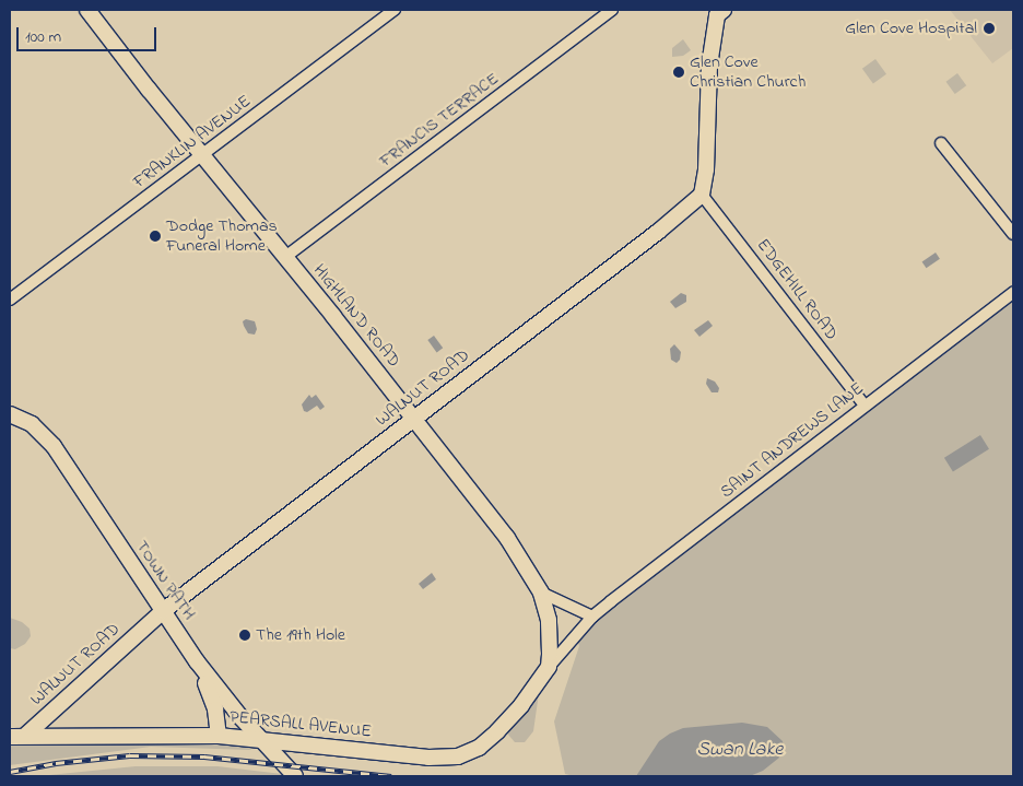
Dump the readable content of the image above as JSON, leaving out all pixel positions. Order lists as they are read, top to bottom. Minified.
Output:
{"streets":{"street":["FRANCIS TERRACE","FRANKLIN AVENUE","EDGEHILL ROAD","HIGHLAND ROAD","WALNUT ROAD","SAINT ANDREWS LANE","TOWN PATH","PEARSALL AVENUE"]},"crossings":[["FRANCIS TERRACE","HIGHLAND ROAD"],["FRANKLIN AVENUE","HIGHLAND ROAD"],["EDGEHILL ROAD","WALNUT ROAD"],["EDGEHILL ROAD","SAINT ANDREWS LANE"],["HIGHLAND ROAD","WALNUT ROAD"],["HIGHLAND ROAD","SAINT ANDREWS LANE"],["HIGHLAND ROAD","PEARSALL AVENUE"],["WALNUT ROAD","TOWN PATH"],["WALNUT ROAD","PEARSALL AVENUE"],["SAINT ANDREWS LANE","PEARSALL AVENUE"],["TOWN PATH","PEARSALL AVENUE"]],"water":["Swan Lake"],"places":["Glen Cove Hospital","Glen Cove Christian Church","Dodge Thomas Funeral Home","The 19th Hole"],"scale_bar":"100 m"}
